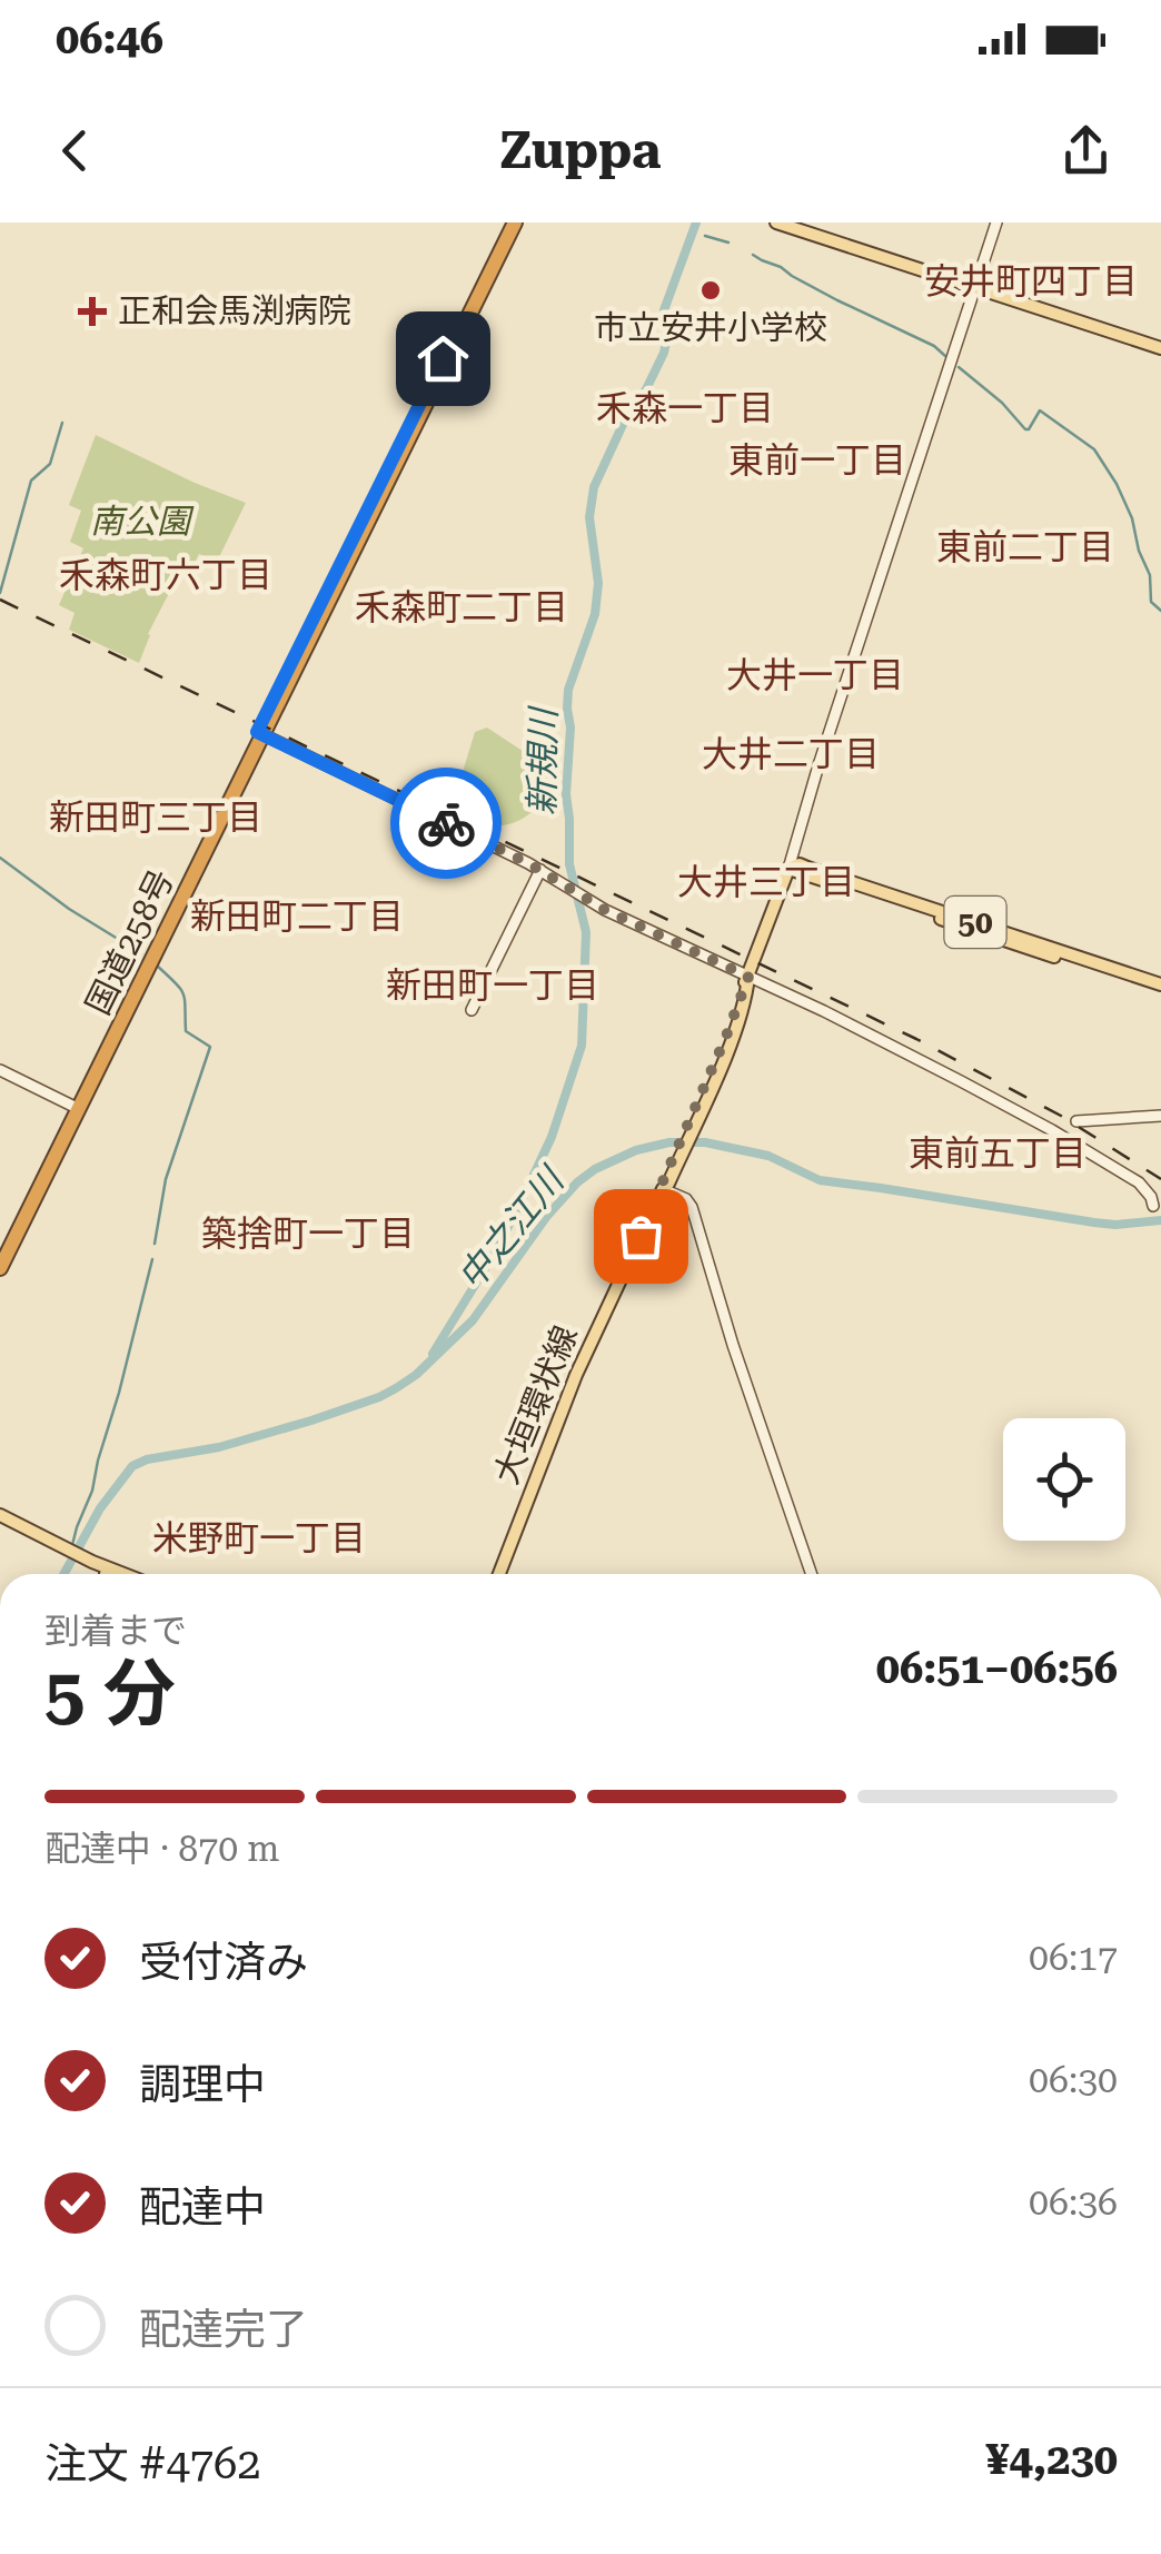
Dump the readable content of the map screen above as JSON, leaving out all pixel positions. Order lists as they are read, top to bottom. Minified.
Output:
{"streets":{"highway":["国道258号"],"main road":["50","大垣環状線"]},"crossings":[["50","大垣環状線"]],"districts":["安井町四丁目","禾森一丁目","東前一丁目","東前二丁目","禾森町六丁目","禾森町二丁目","大井一丁目","大井二丁目","新田町三丁目","大井三丁目","新田町二丁目","新田町一丁目","東前五丁目","築捨町一丁目","米野町一丁目"],"water":["新規川","中之江川"],"parks":["南公園"],"places":{"other":["市立安井小学校"],"health":["正和会馬渕病院"]},"page":{"status":"06:46","header":"Zuppa","heading":["5 分","到着まで","06:51–06:56"],"panel":["注文 #4762","¥4,230"],"bar":"配達中 · 870 m","list":[["受付済み","06:17"],["調理中","06:30"],["配達中","06:36"],"配達完了"]}}
